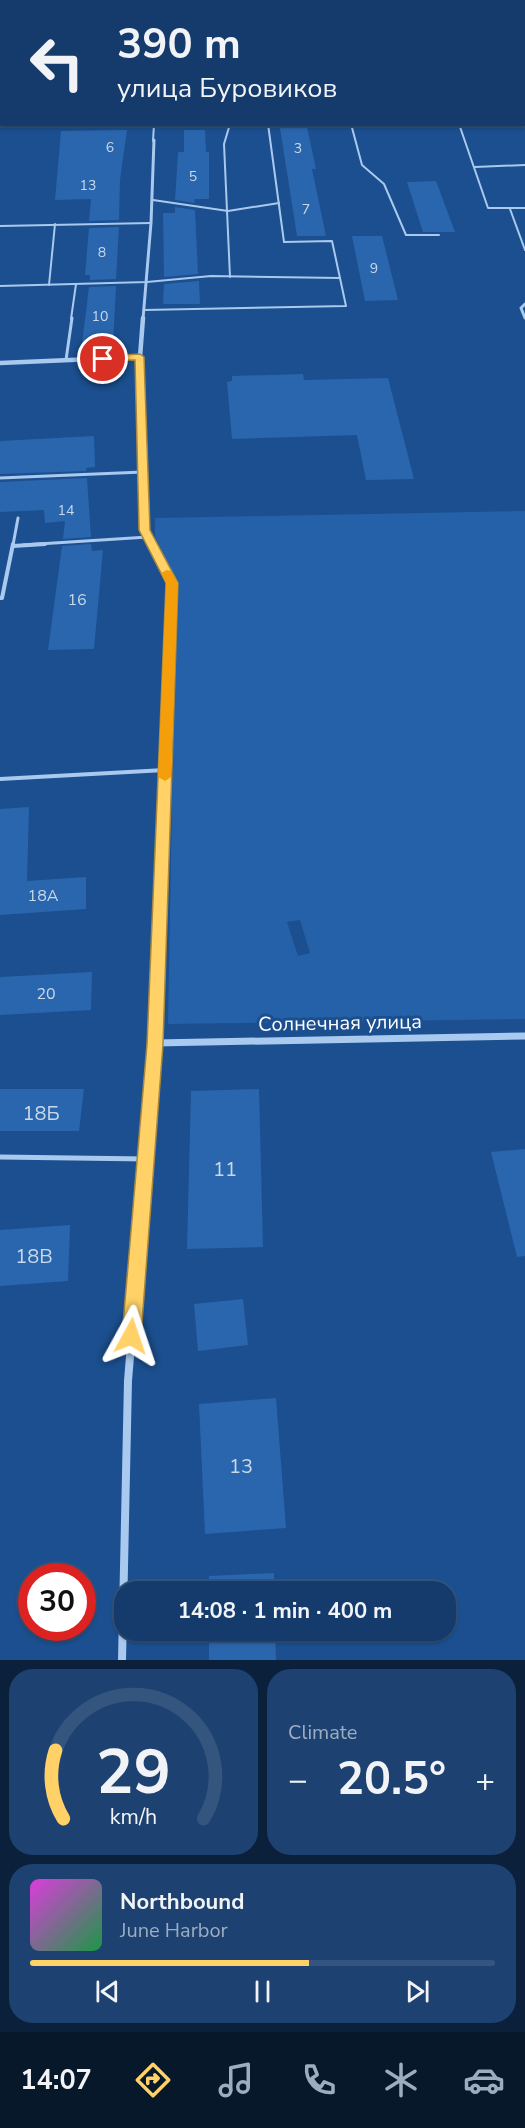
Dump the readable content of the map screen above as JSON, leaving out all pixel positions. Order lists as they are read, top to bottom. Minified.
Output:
{"streets":{"street":["Солнечная улица"]},"house_numbers":["6","3","5","13","7","8","9","10","14","16","18А","20","18Б","11","18В","13"],"page":{"turn":["390 m","улица Буровиков"],"limit":"30","trip":"14:08 · 1 min · 400 m","tile":"Climate","heat":["−","20.5°","+"],"song":["Northbound","June Harbor"],"tabs":"14:07","gauge":["29","km/h"]}}
